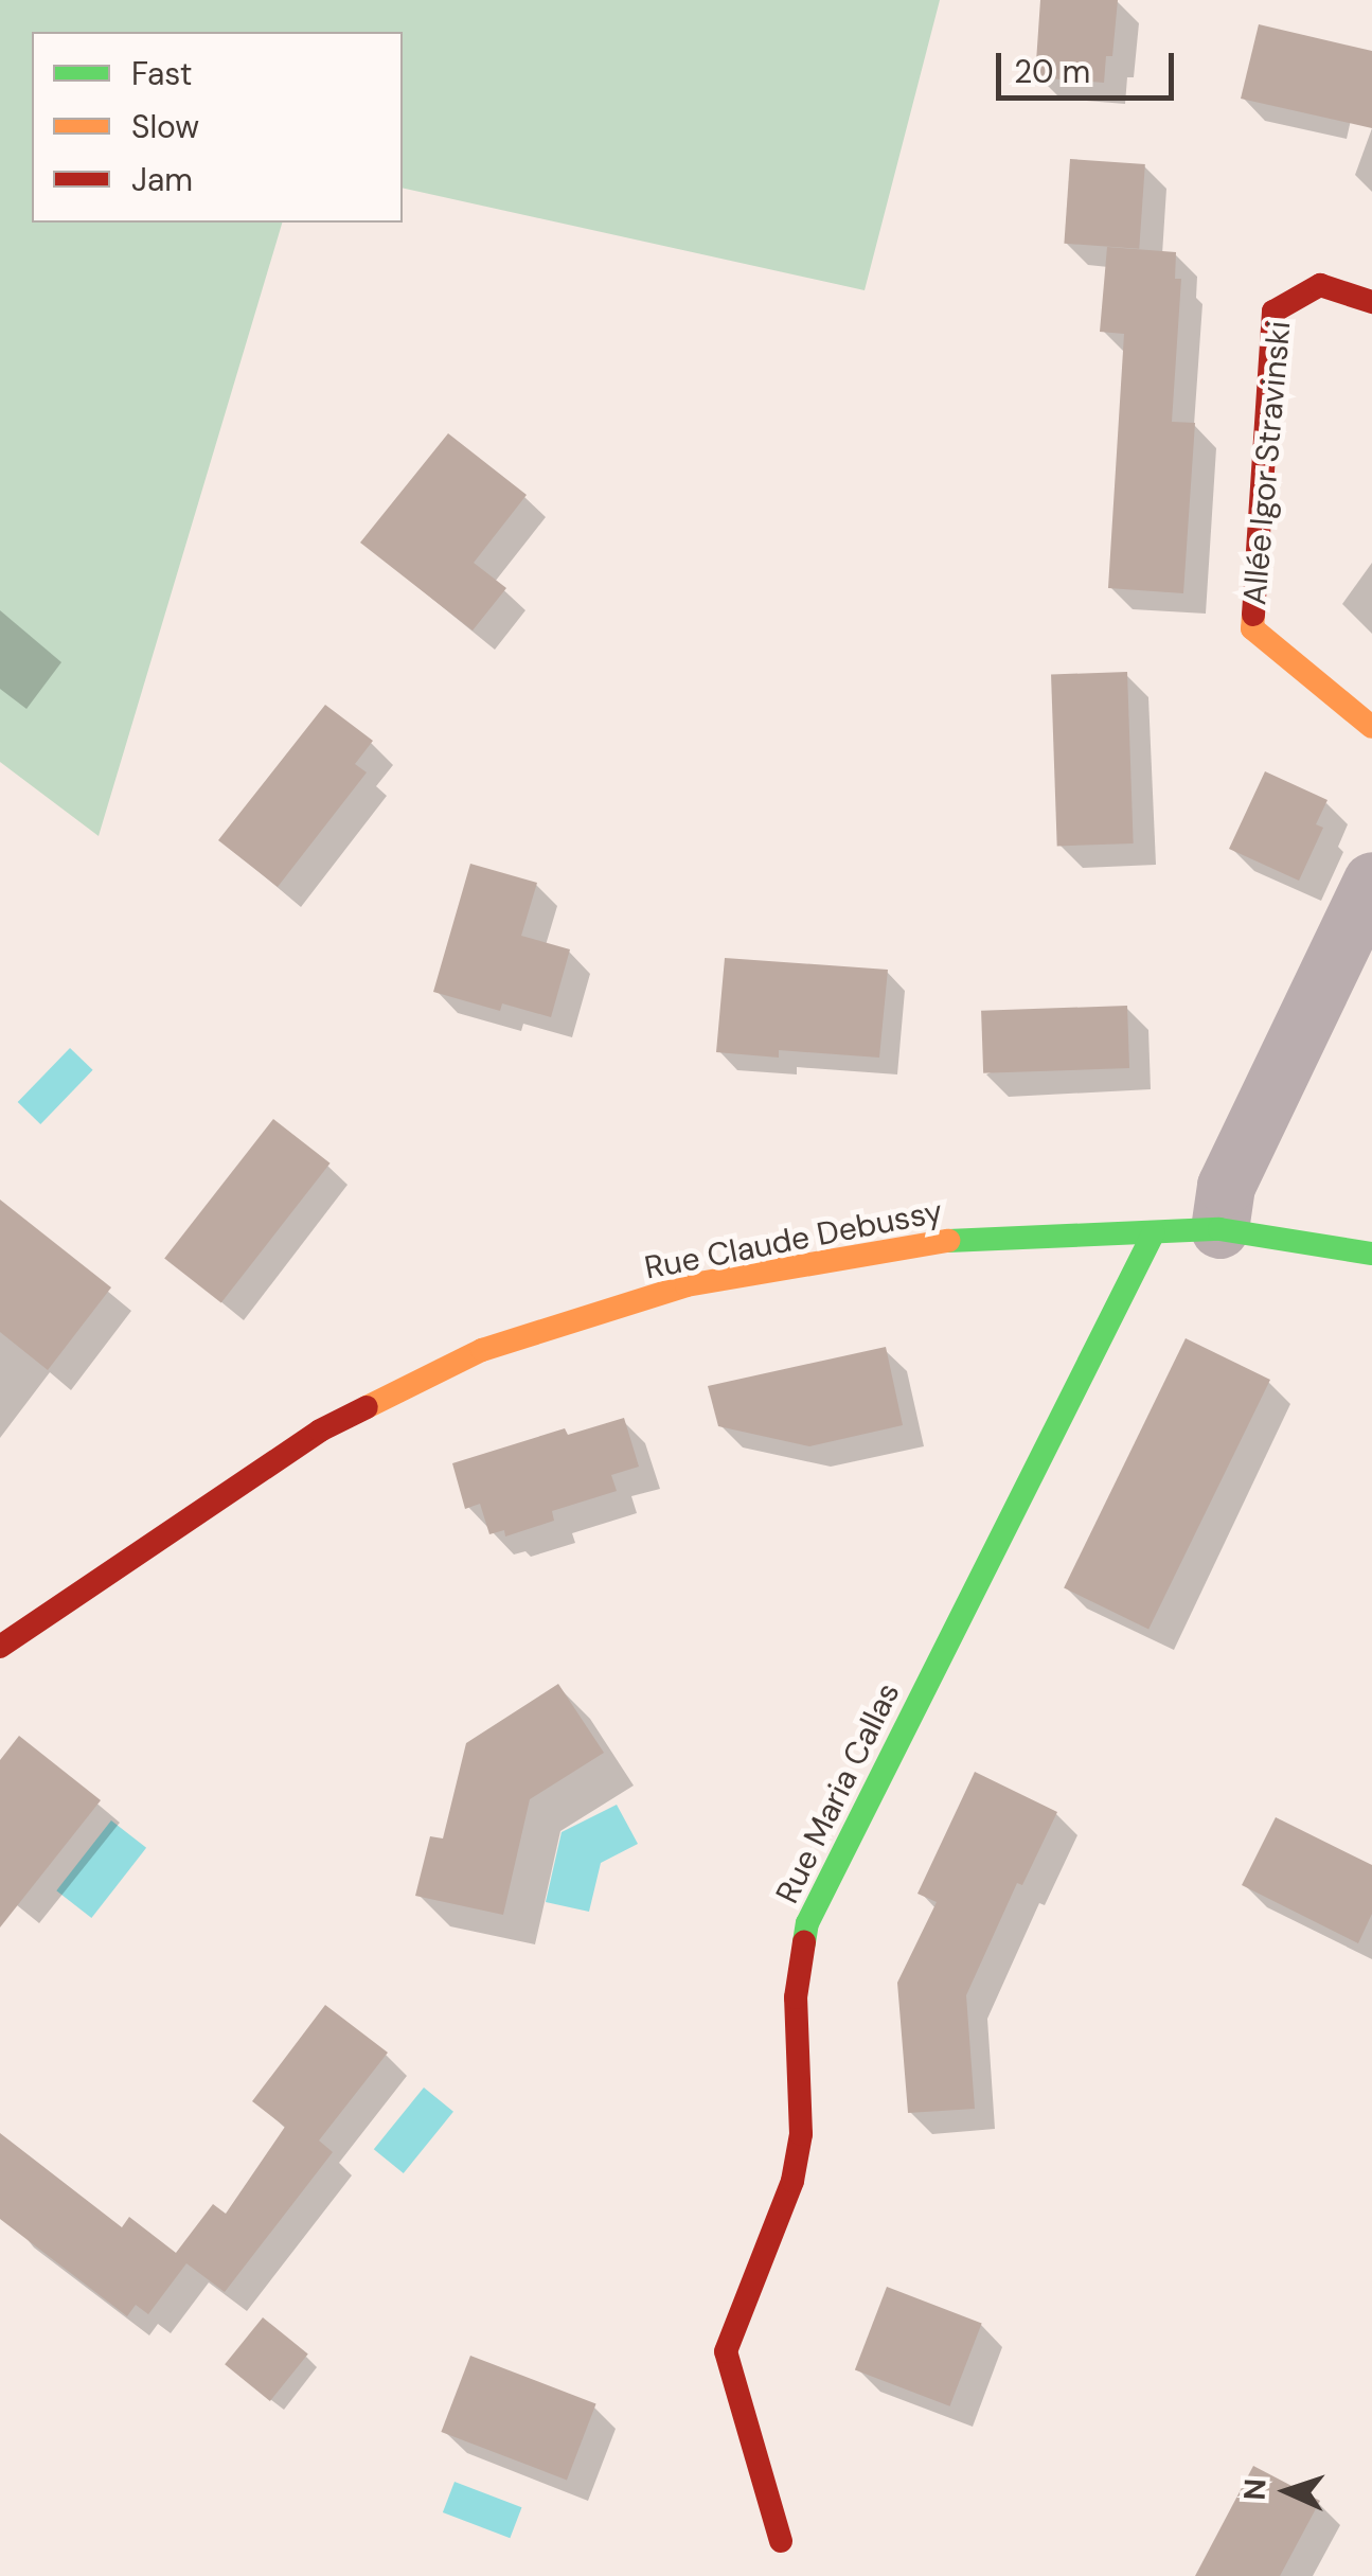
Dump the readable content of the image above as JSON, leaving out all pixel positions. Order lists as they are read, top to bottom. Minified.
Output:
{"streets":{"street":["Allée Igor Stravinski","Rue Claude Debussy","Rue Maria Callas"]},"crossings":[["Rue Claude Debussy","Rue Maria Callas"]],"legend":["Fast","Slow","Jam"],"scale_bar":"20 m","north":"left"}
